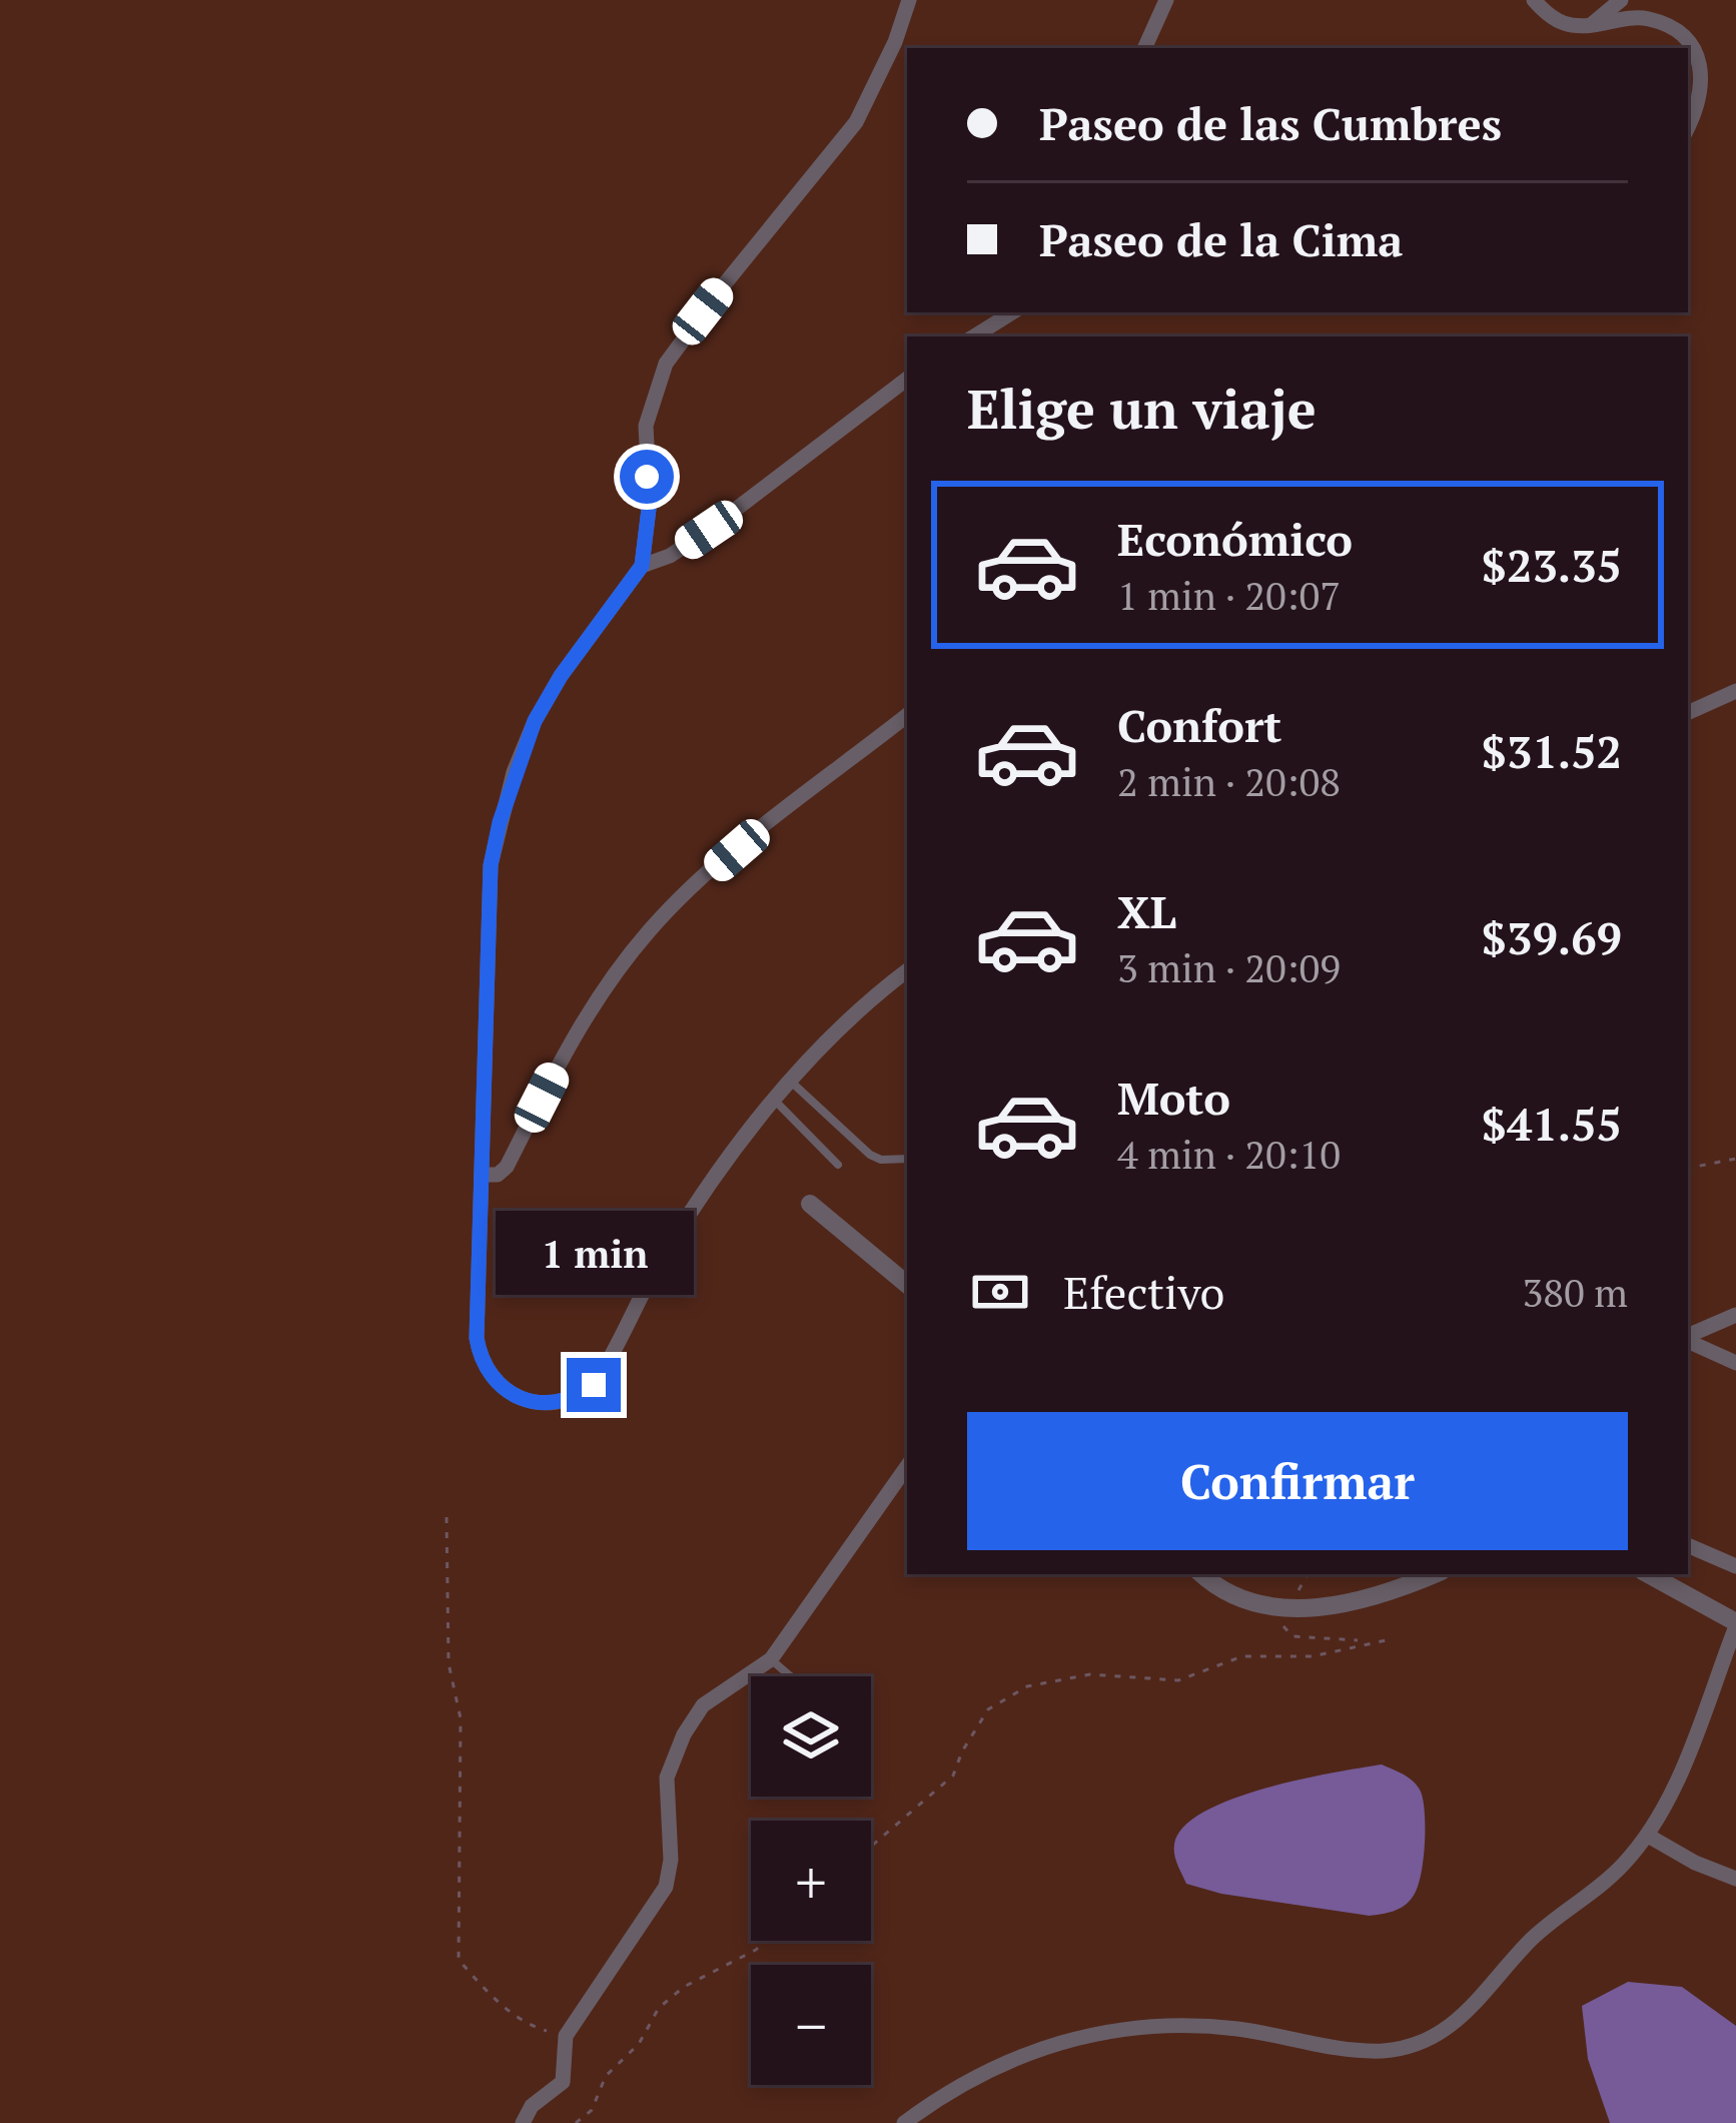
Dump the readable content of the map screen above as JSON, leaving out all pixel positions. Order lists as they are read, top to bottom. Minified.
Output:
{"page":{"banner":["Paseo de las Cumbres","Paseo de la Cima"],"heading":"Elige un viaje","list":[{"name":"Económico","note":"1 min · 20:07","value":"$23.35"},{"name":"Confort","note":"2 min · 20:08","value":"$31.52"},{"name":"XL","note":"3 min · 20:09","value":"$39.69"},{"name":"Moto","note":"4 min · 20:10","value":"$41.55"}],"bubble":"1 min","pay":["Efectivo","380 m"],"buttons":"Confirmar","map_buttons":["+","−"]}}
